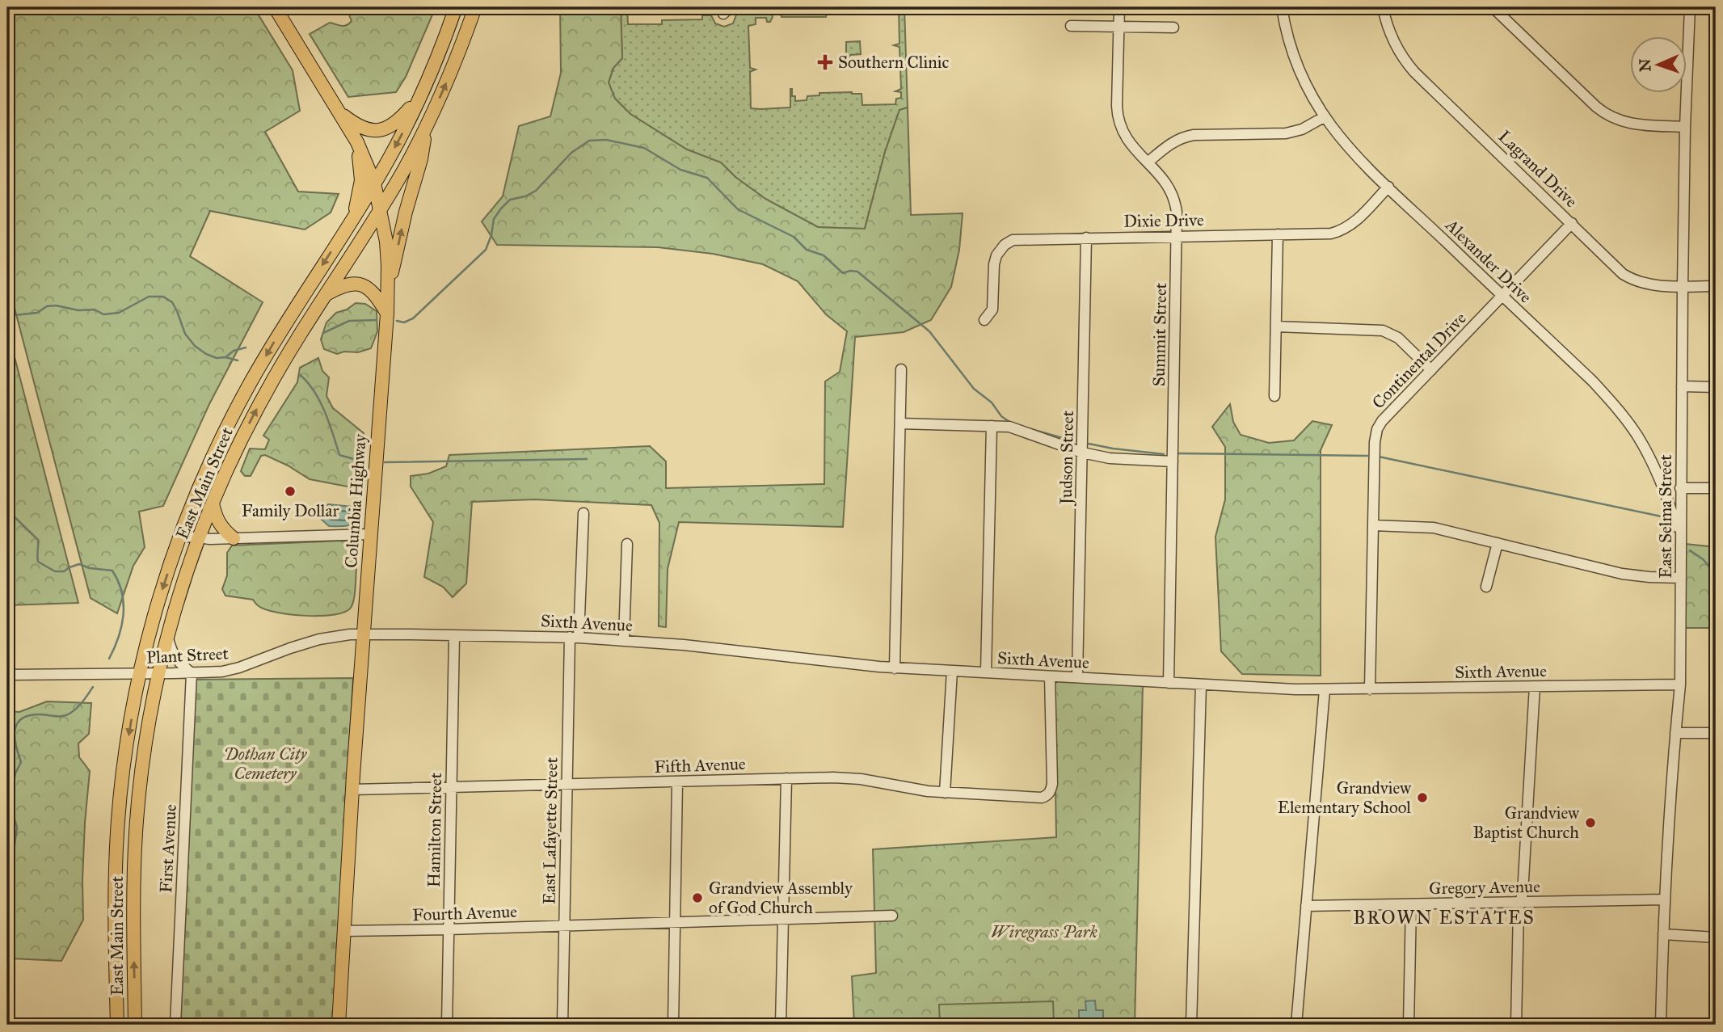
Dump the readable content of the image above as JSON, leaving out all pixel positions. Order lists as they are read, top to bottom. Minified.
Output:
{"streets":{"main road":["East Main Street","Columbia Highway"],"street":["Lagrand Drive","Dixie Drive","Alexander Drive","Summit Street","Continental Drive","Judson Street","East Selma Street","Sixth Avenue","Plant Street","Fifth Avenue","Hamilton Street","East Lafayette Street","First Avenue","Gregory Avenue","Fourth Avenue"]},"crossings":[["Lagrand Drive","Continental Drive"],["Lagrand Drive","East Selma Street"],["Dixie Drive","Alexander Drive"],["Dixie Drive","Summit Street"],["Dixie Drive","Judson Street"],["Alexander Drive","Continental Drive"],["Alexander Drive","East Selma Street"],["Summit Street","Sixth Avenue"],["Continental Drive","Sixth Avenue"],["Judson Street","Sixth Avenue"],["East Main Street","Columbia Highway"],["East Main Street","Plant Street"],["Columbia Highway","Plant Street"],["Columbia Highway","Fifth Avenue"],["Columbia Highway","Fourth Avenue"],["East Selma Street","Sixth Avenue"],["East Selma Street","Gregory Avenue"],["Sixth Avenue","Plant Street"],["Sixth Avenue","Fifth Avenue"],["Sixth Avenue","Hamilton Street"],["Sixth Avenue","East Lafayette Street"],["Plant Street","First Avenue"],["Fifth Avenue","Hamilton Street"],["Fifth Avenue","East Lafayette Street"],["Hamilton Street","Fourth Avenue"],["East Lafayette Street","Fourth Avenue"]],"districts":["BROWN ESTATES"],"parks":["Dothan City Cemetery","Wiregrass Park"],"places":{"health":["Southern Clinic"],"other":["Family Dollar","Grandview Elementary School","Grandview Baptist Church","Grandview Assembly of God Church"]},"north":"left"}
